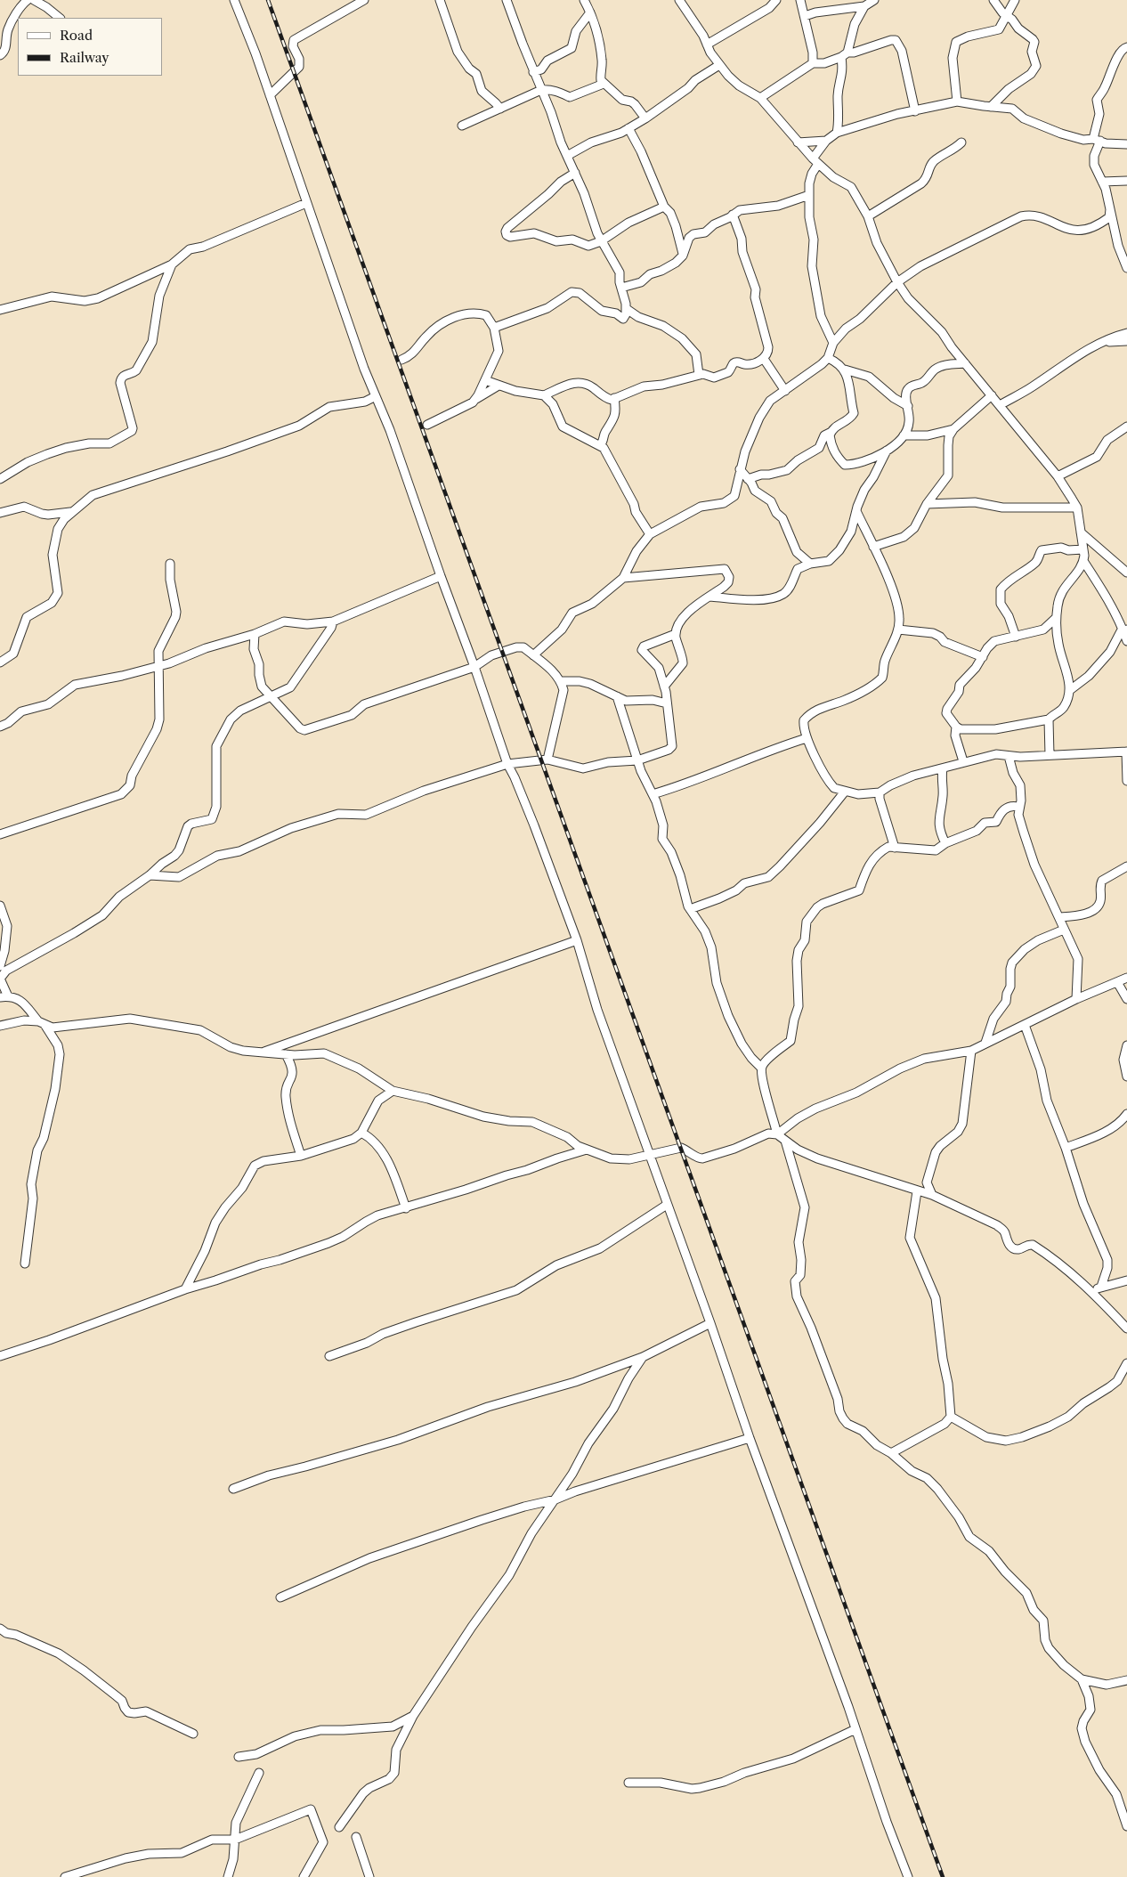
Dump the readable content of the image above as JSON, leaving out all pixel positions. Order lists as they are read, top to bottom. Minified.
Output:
{"legend":["Road","Railway"]}
